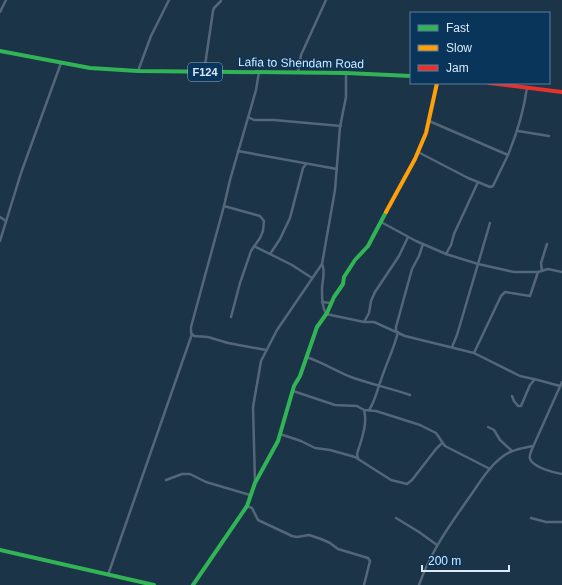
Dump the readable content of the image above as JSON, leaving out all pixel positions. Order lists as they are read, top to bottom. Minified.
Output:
{"streets":{"street":["Lafia to Shendam Road","F124"]},"legend":["Fast","Slow","Jam"],"scale_bar":"200 m"}
